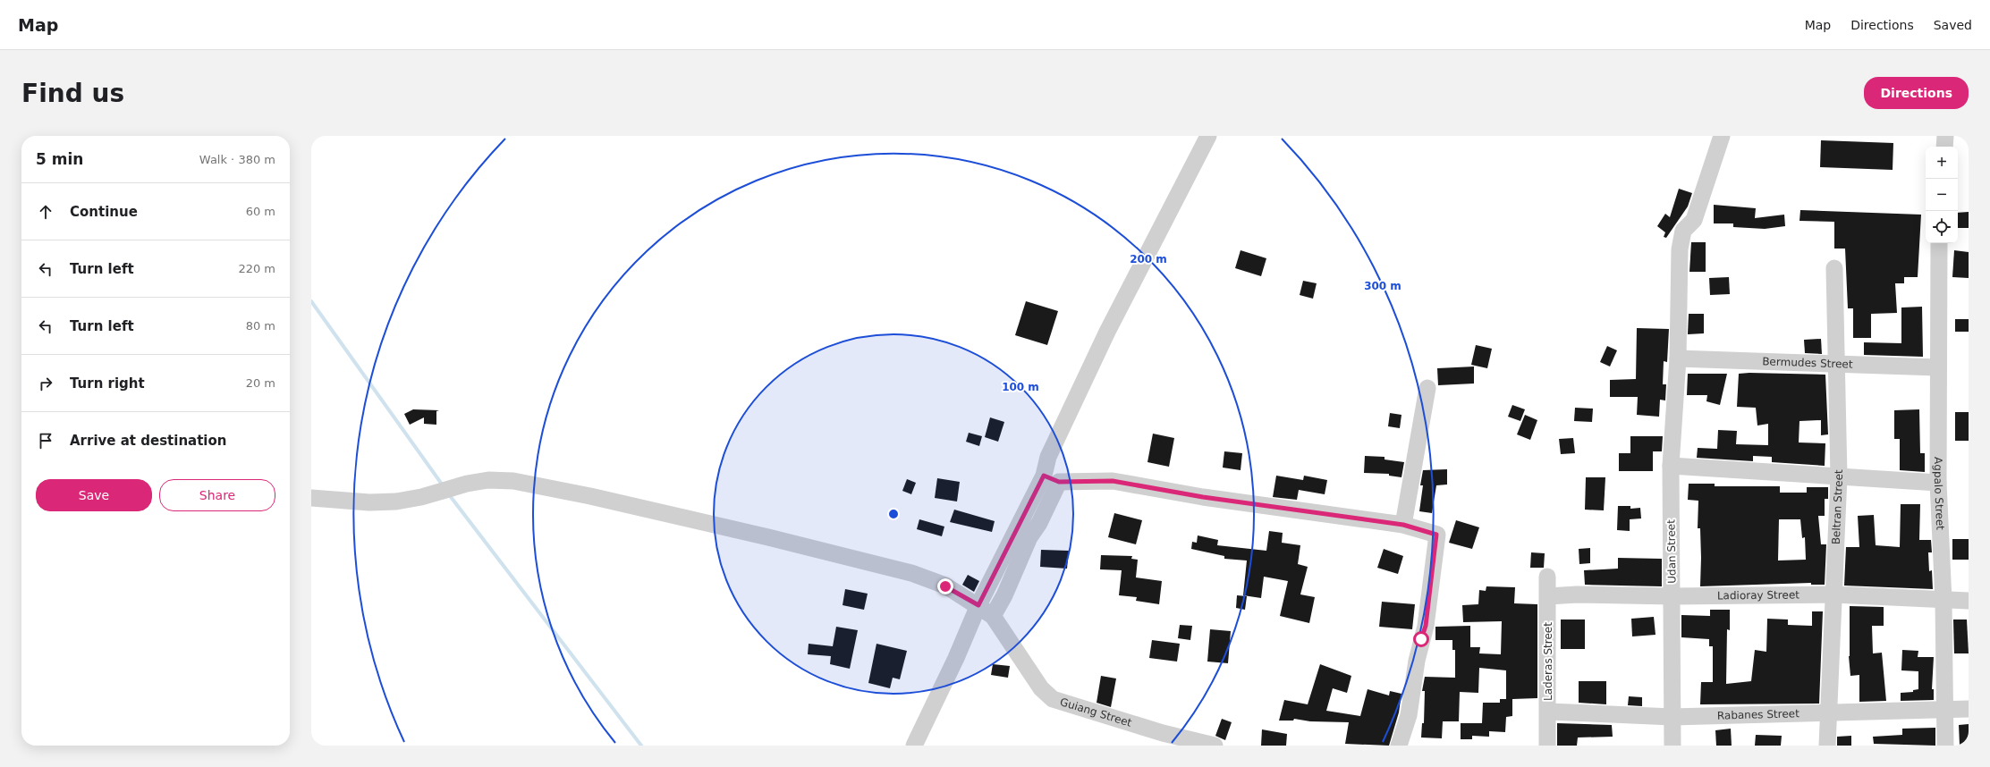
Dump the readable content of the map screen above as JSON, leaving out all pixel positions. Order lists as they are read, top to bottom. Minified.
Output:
{"streets":{"street":["Bermudes Street","Agpalo Street","Beltran Street","Udan Street","Ladioray Street","Laderas Street","Guiang Street","Rabanes Street"]},"crossings":[["Bermudes Street","Agpalo Street"],["Bermudes Street","Beltran Street"],["Bermudes Street","Udan Street"],["Agpalo Street","Ladioray Street"],["Agpalo Street","Rabanes Street"],["Beltran Street","Ladioray Street"],["Beltran Street","Rabanes Street"],["Udan Street","Ladioray Street"],["Udan Street","Rabanes Street"],["Ladioray Street","Laderas Street"],["Laderas Street","Rabanes Street"]],"page":{"header":"Map","nav":["Map","Directions","Saved"],"buttons":["Directions",["Save","Share"]],"title":"Find us","heading":["5 min","Walk · 380 m"],"map_buttons":["+","−"],"list":[["Continue","60 m"],["Turn left","220 m"],["Turn left","80 m"],["Turn right","20 m"],"Arrive at destination"]},"rings":["200 m","300 m","100 m"]}
